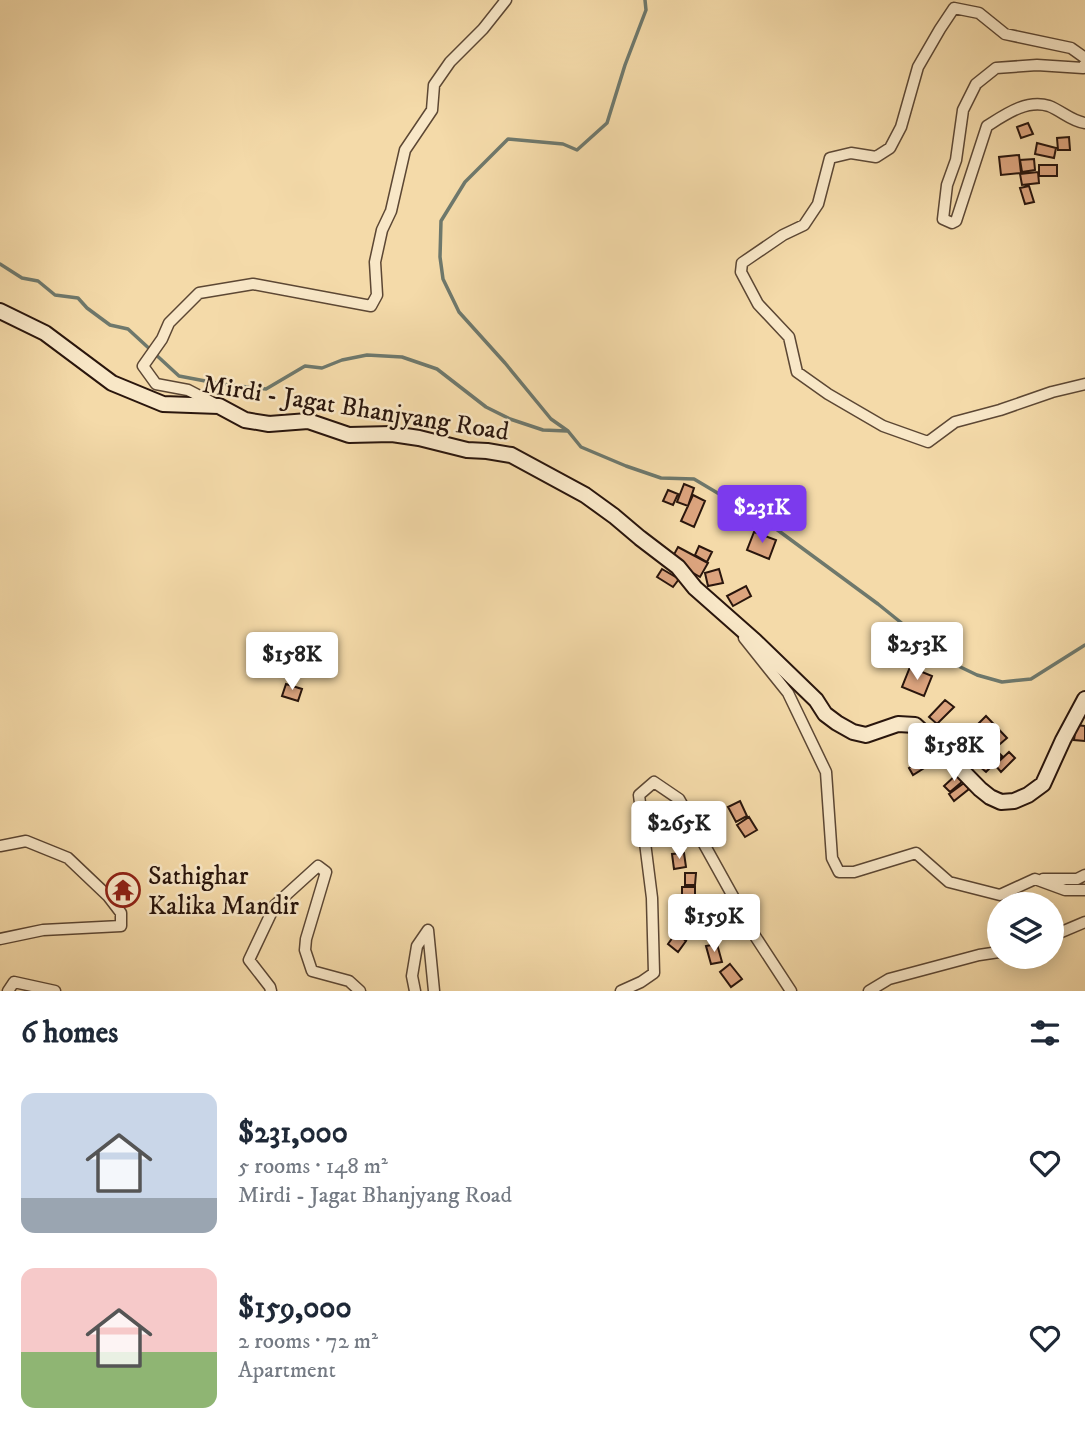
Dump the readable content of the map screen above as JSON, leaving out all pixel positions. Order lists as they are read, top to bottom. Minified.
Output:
{"streets":{"street":["Mirdi - Jagat Bhanjyang Road"]},"places":{"temple":["Sathighar Kalika Mandir"]},"page":{"price":["$231K","$253K","$158K","$158K","$265K","$159K"],"heading":"6 homes","list":[{"name":"$231,000","note":"5 rooms · 148 m² · Mirdi - Jagat Bhanjyang Road"},{"name":"$159,000","note":"2 rooms · 72 m² · Apartment"}]}}
